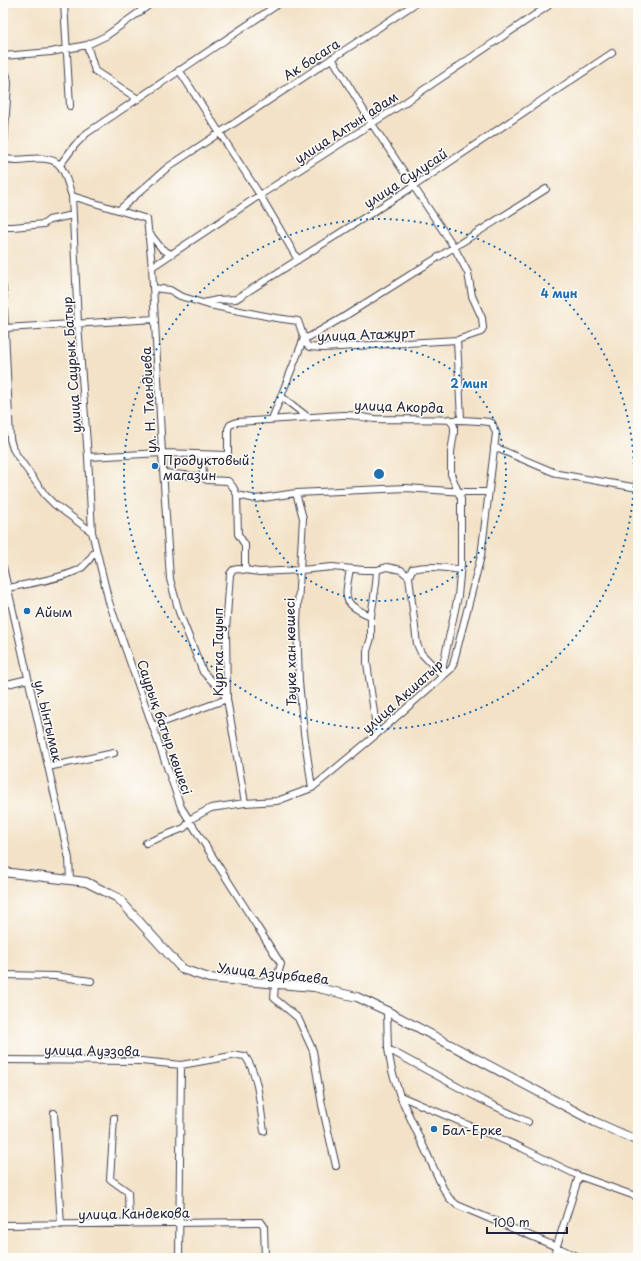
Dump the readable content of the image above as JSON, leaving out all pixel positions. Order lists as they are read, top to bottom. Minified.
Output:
{"streets":{"main road":["Улица Азирбаева"],"street":["Ак босага","улица Алтын адам","улица Сулусай","улица Атажурт","улица Саурык Батыр","ул. Н. Тлендиева","улица Акорда","Куртка Тауып","Тәуке хан көшесі","улица Акшатыр","ул. Ынтымак","Саурық батыр көшесі","улица Ауэзова","улица Кандекова"]},"crossings":[["Ак босага","ул. Н. Тлендиева"],["улица Алтын адам","ул. Н. Тлендиева"],["улица Сулусай","улица Атажурт"],["улица Атажурт","ул. Н. Тлендиева"],["улица Саурык Батыр","Саурық батыр көшесі"],["ул. Н. Тлендиева","Куртка Тауып"],["улица Акорда","улица Акшатыр"],["Куртка Тауып","Тәуке хан көшесі"],["Куртка Тауып","улица Акшатыр"],["Тәуке хан көшесі","улица Акшатыр"],["улица Акшатыр","Саурық батыр көшесі"],["ул. Ынтымак","Улица Азирбаева"],["Саурық батыр көшесі","Улица Азирбаева"]],"places":["Продуктовый магазин","Айым","Бал-Ерке"],"scale_bar":"100 m","rings":["4 мин","2 мин"]}
